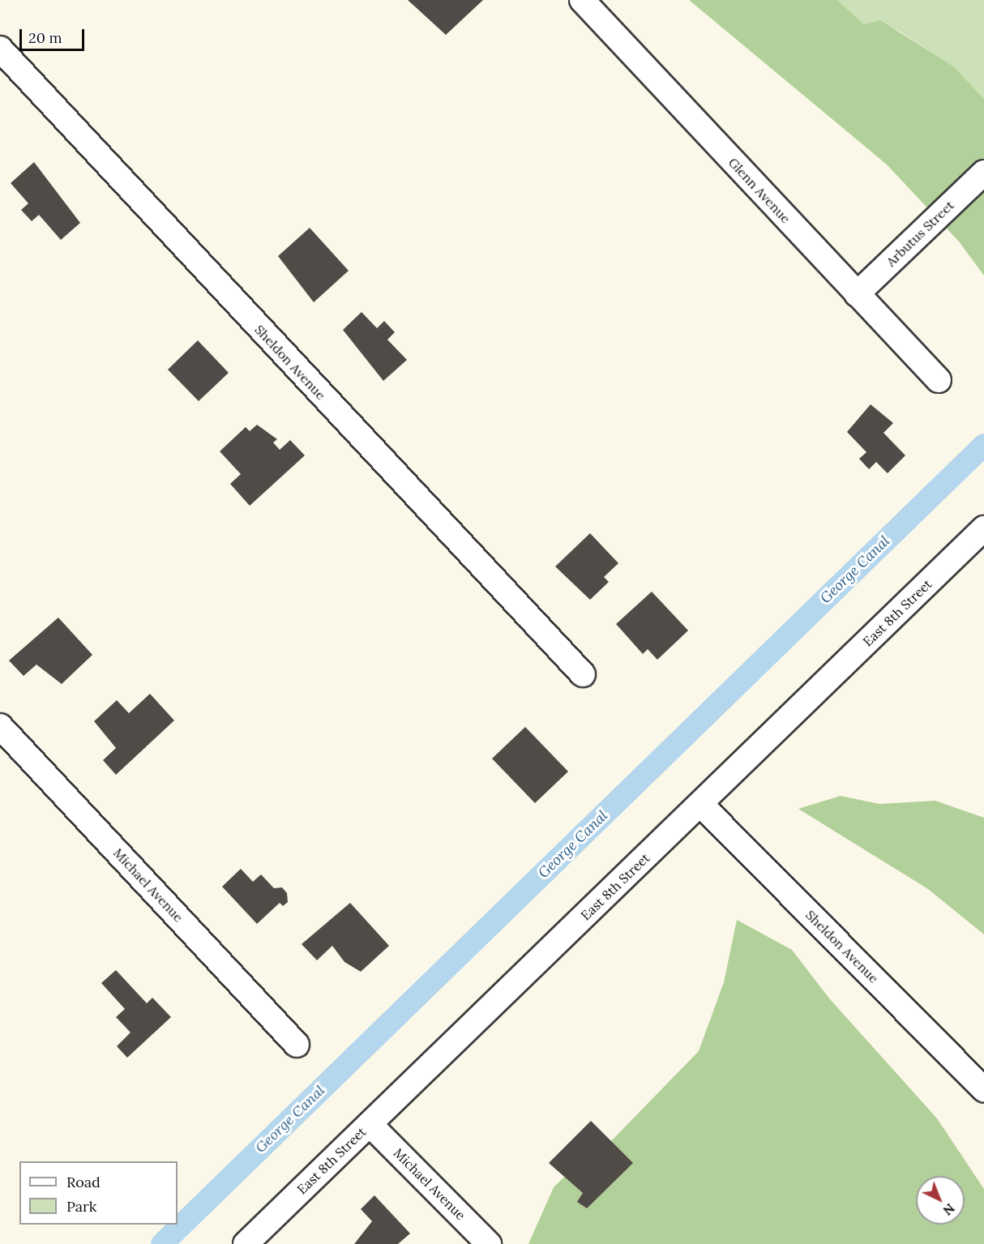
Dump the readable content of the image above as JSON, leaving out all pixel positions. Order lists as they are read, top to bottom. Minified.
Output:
{"streets":{"street":["Glenn Avenue","Arbutus Street","Sheldon Avenue","East 8th Street","Michael Avenue"]},"crossings":[["Glenn Avenue","Arbutus Street"],["Sheldon Avenue","East 8th Street"],["East 8th Street","Michael Avenue"]],"water":["George Canal"],"legend":["Road","Park"],"scale_bar":"20 m","north":"bottom right"}
